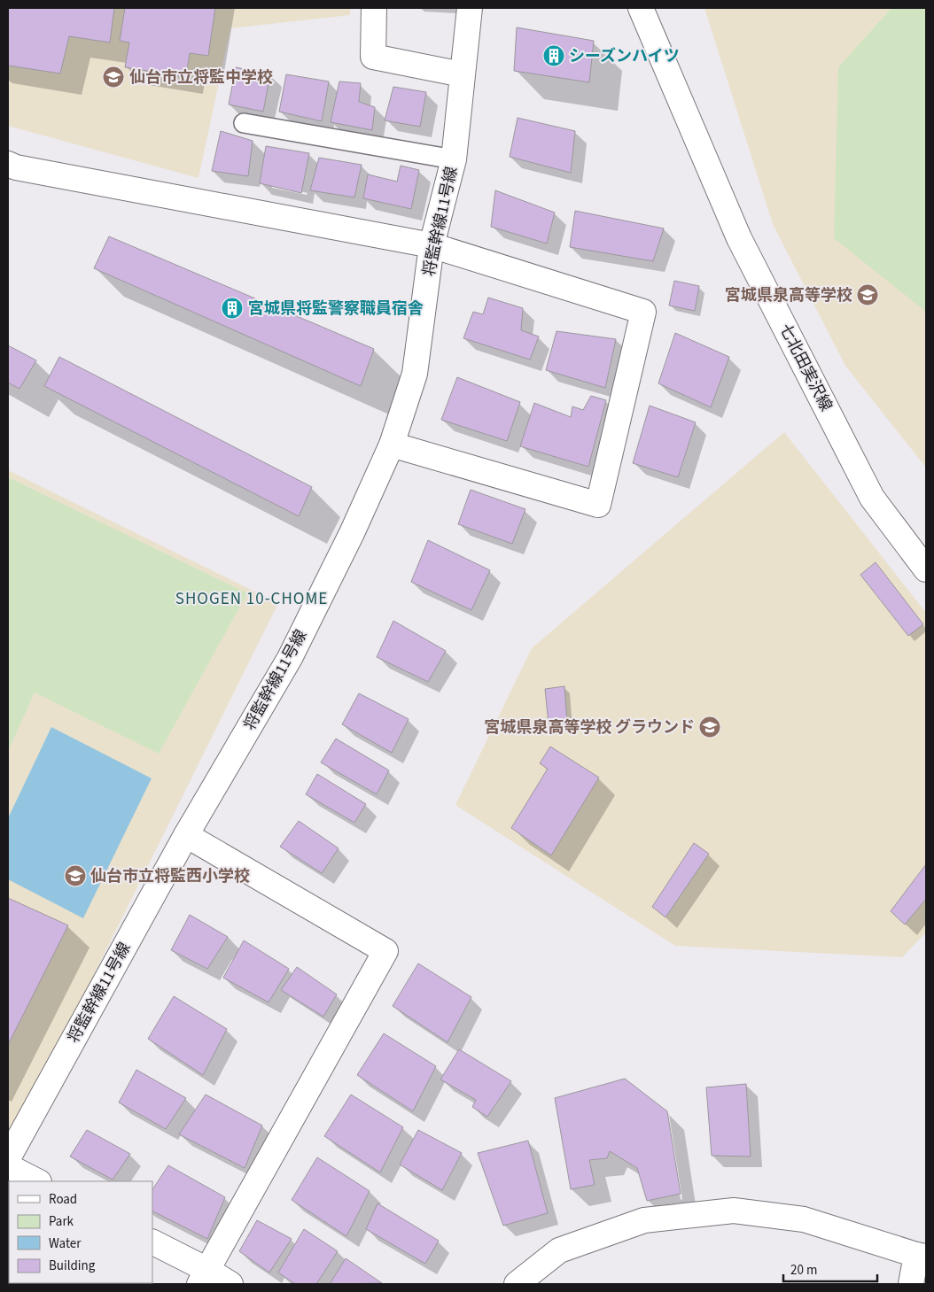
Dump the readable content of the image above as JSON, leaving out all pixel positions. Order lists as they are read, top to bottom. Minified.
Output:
{"streets":{"street":["将監幹線11号線","七北田実沢線"]},"districts":["SHOGEN 10-CHOME"],"places":{"building":["シーズンハイツ","宮城県将監警察職員宿舎"],"school or university":["仙台市立将監中学校","宮城県泉高等学校","宮城県泉高等学校 グラウンド","仙台市立将監西小学校"]},"legend":["Road","Park","Water","Building"],"scale_bar":"20 m"}
